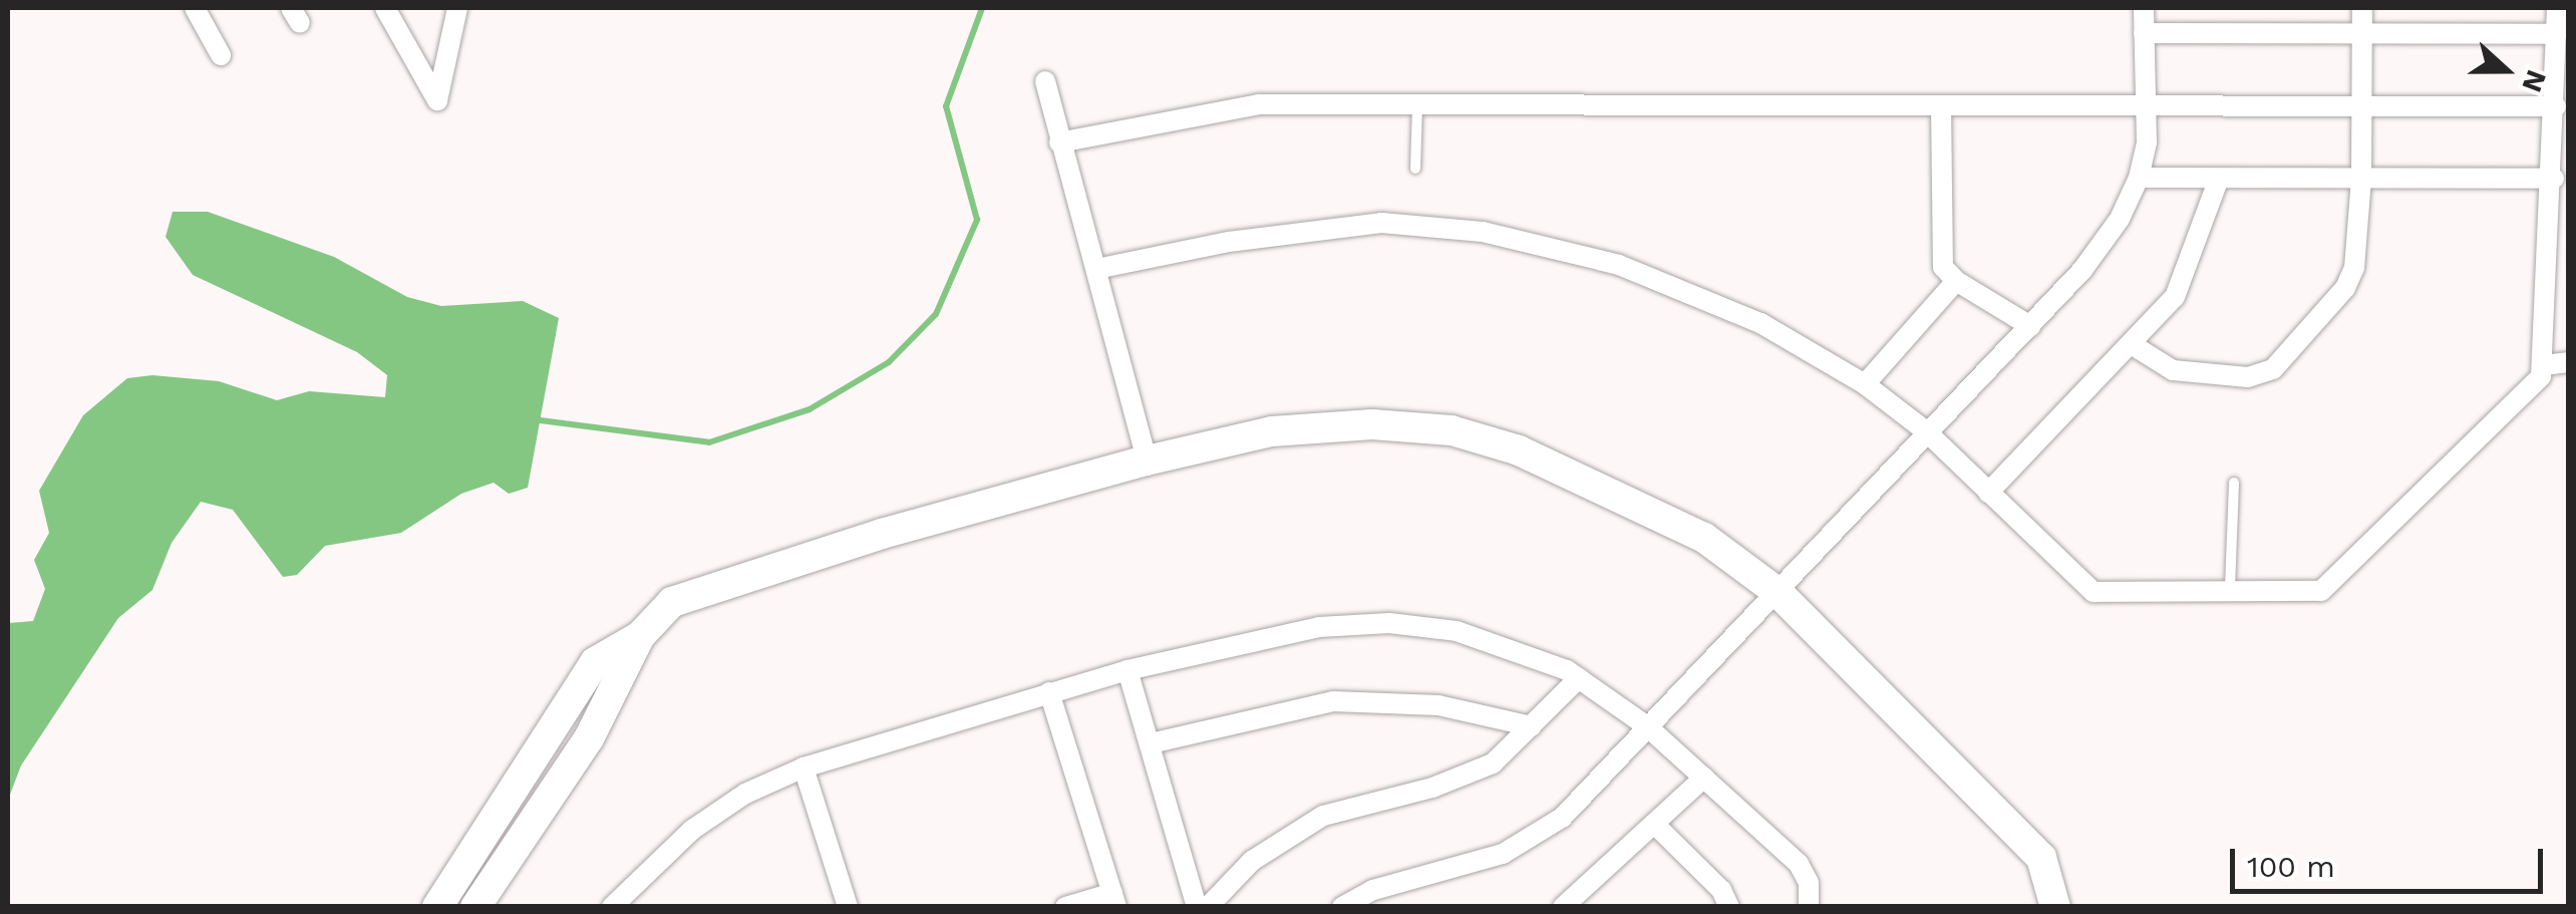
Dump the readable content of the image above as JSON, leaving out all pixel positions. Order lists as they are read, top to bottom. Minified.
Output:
{"scale_bar":"100 m","north":"right"}
